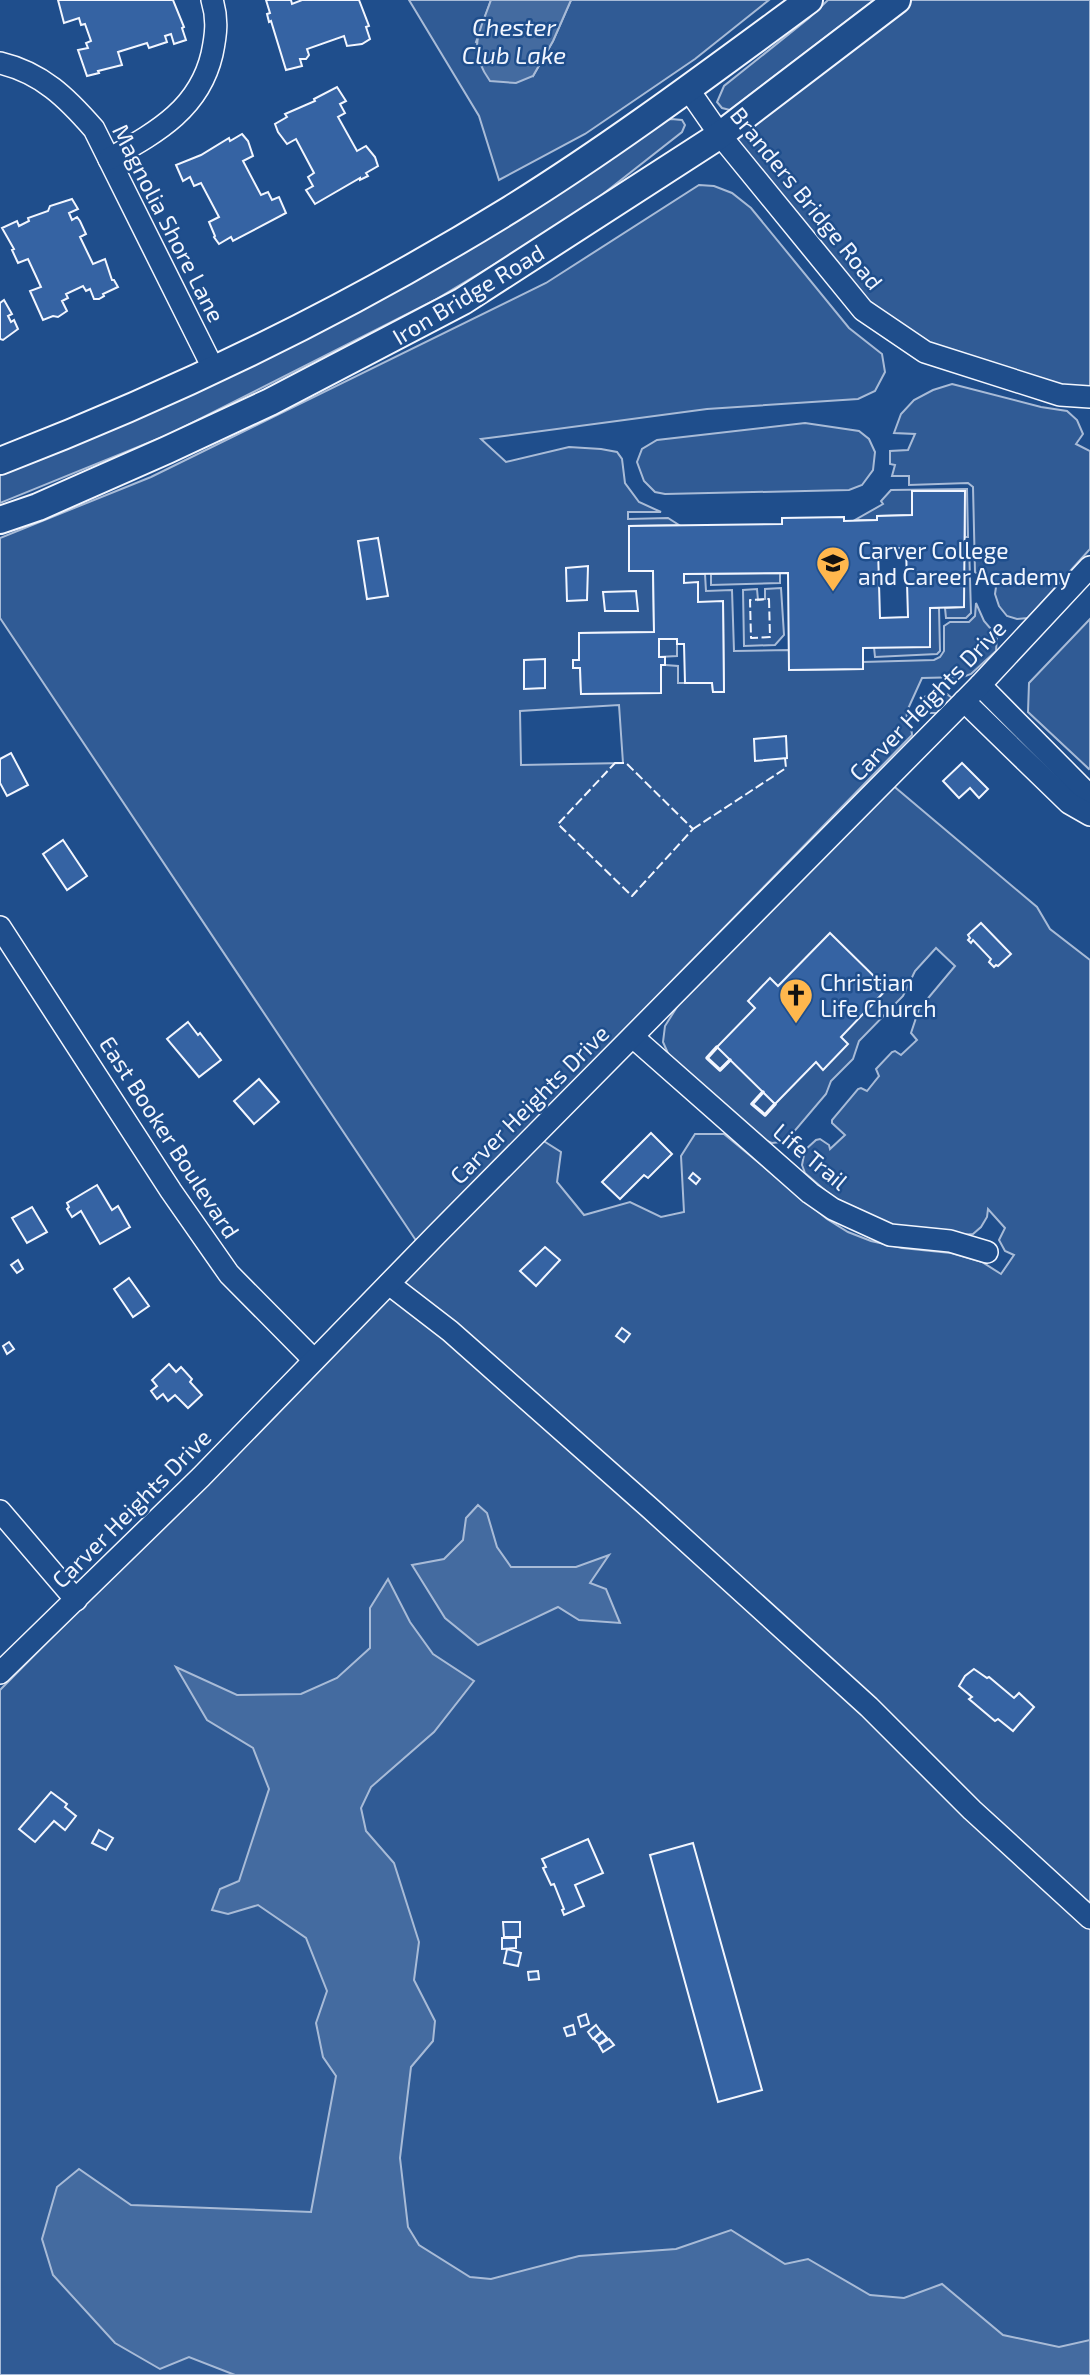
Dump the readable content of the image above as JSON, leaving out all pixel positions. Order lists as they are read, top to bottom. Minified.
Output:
{"streets":{"main road":["Iron Bridge Road"],"street":["Branders Bridge Road","Magnolia Shore Lane","Carver Heights Drive","East Booker Boulevard","Life Trail"]},"crossings":[["Branders Bridge Road","Iron Bridge Road"],["Carver Heights Drive","East Booker Boulevard"],["Carver Heights Drive","Life Trail"]],"water":["Chester Club Lake"],"places":{"school or university":["Carver College and Career Academy"],"church":["Christian Life Church"]}}
